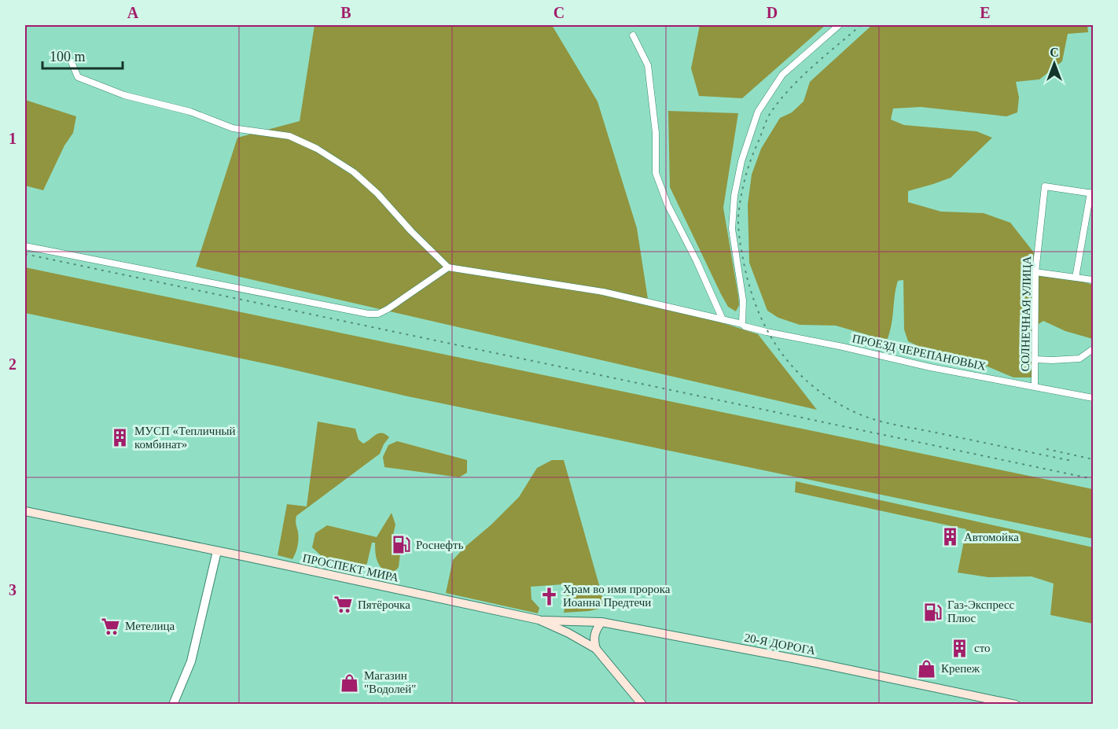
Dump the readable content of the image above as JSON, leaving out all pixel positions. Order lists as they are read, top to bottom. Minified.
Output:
{"streets":{"main road":["ПРОСПЕКТ МИРА","20-Я ДОРОГА"],"street":["СОЛНЕЧНАЯ УЛИЦА","ПРОЕЗД ЧЕРЕПАНОВЫХ"]},"crossings":[["СОЛНЕЧНАЯ УЛИЦА","ПРОЕЗД ЧЕРЕПАНОВЫХ"],["ПРОСПЕКТ МИРА","20-Я ДОРОГА"]],"places":{"building":["МУСП «Тепличный комбинат»","Автомойка","сто"],"fuel station":["Роснефть","Газ-Экспресс Плюс"],"church":["Храм во имя пророка Иоанна Предтечи"],"supermarket":["Пятёрочка","Метелица"],"shop":["Крепеж","Магазин \"Водолей\""]},"scale_bar":"100 m","north":"top","grid":{"columns":["A","B","C","D","E"],"rows":["1","2","3"]}}
